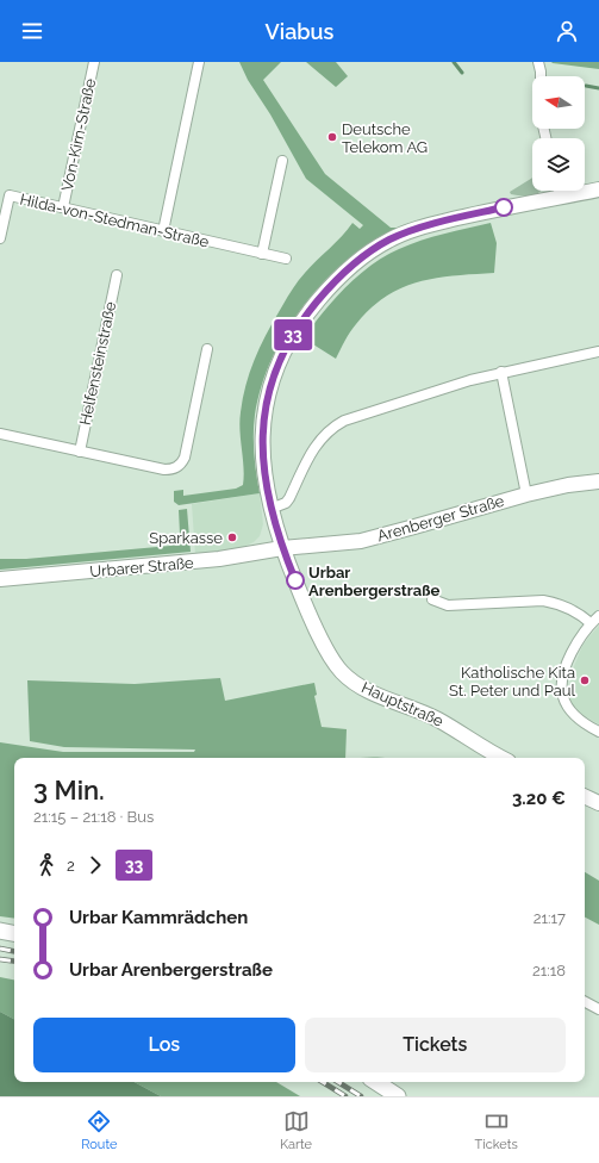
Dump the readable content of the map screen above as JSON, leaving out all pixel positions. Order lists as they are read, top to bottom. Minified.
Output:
{"streets":{"street":["Von-Kirn-Straße","Hilda-von-Stedman-Straße","Helfensteinstraße","Arenberger Straße","Urbarer Straße","Hauptstraße"]},"crossings":[["Von-Kirn-Straße","Hilda-von-Stedman-Straße"],["Arenberger Straße","Urbarer Straße"],["Arenberger Straße","Hauptstraße"],["Urbarer Straße","Hauptstraße"]],"places":["Deutsche Telekom AG","Sparkasse","Urbar Arenbergerstraße","Katholische Kita St. Peter und Paul"],"lines":["bus line 33"],"north":"left","page":{"header":"Viabus","on_map":"33","heading":["3 Min.","21:15 – 21:18 · Bus","3.20 €"],"legs":["2","33"],"list":[{"name":"Urbar Kammrädchen","value":"21:17"},{"name":"Urbar Arenbergerstraße","value":"21:18"}],"buttons":["Los","Tickets"],"tabs":["Route","Karte","Tickets"]}}
